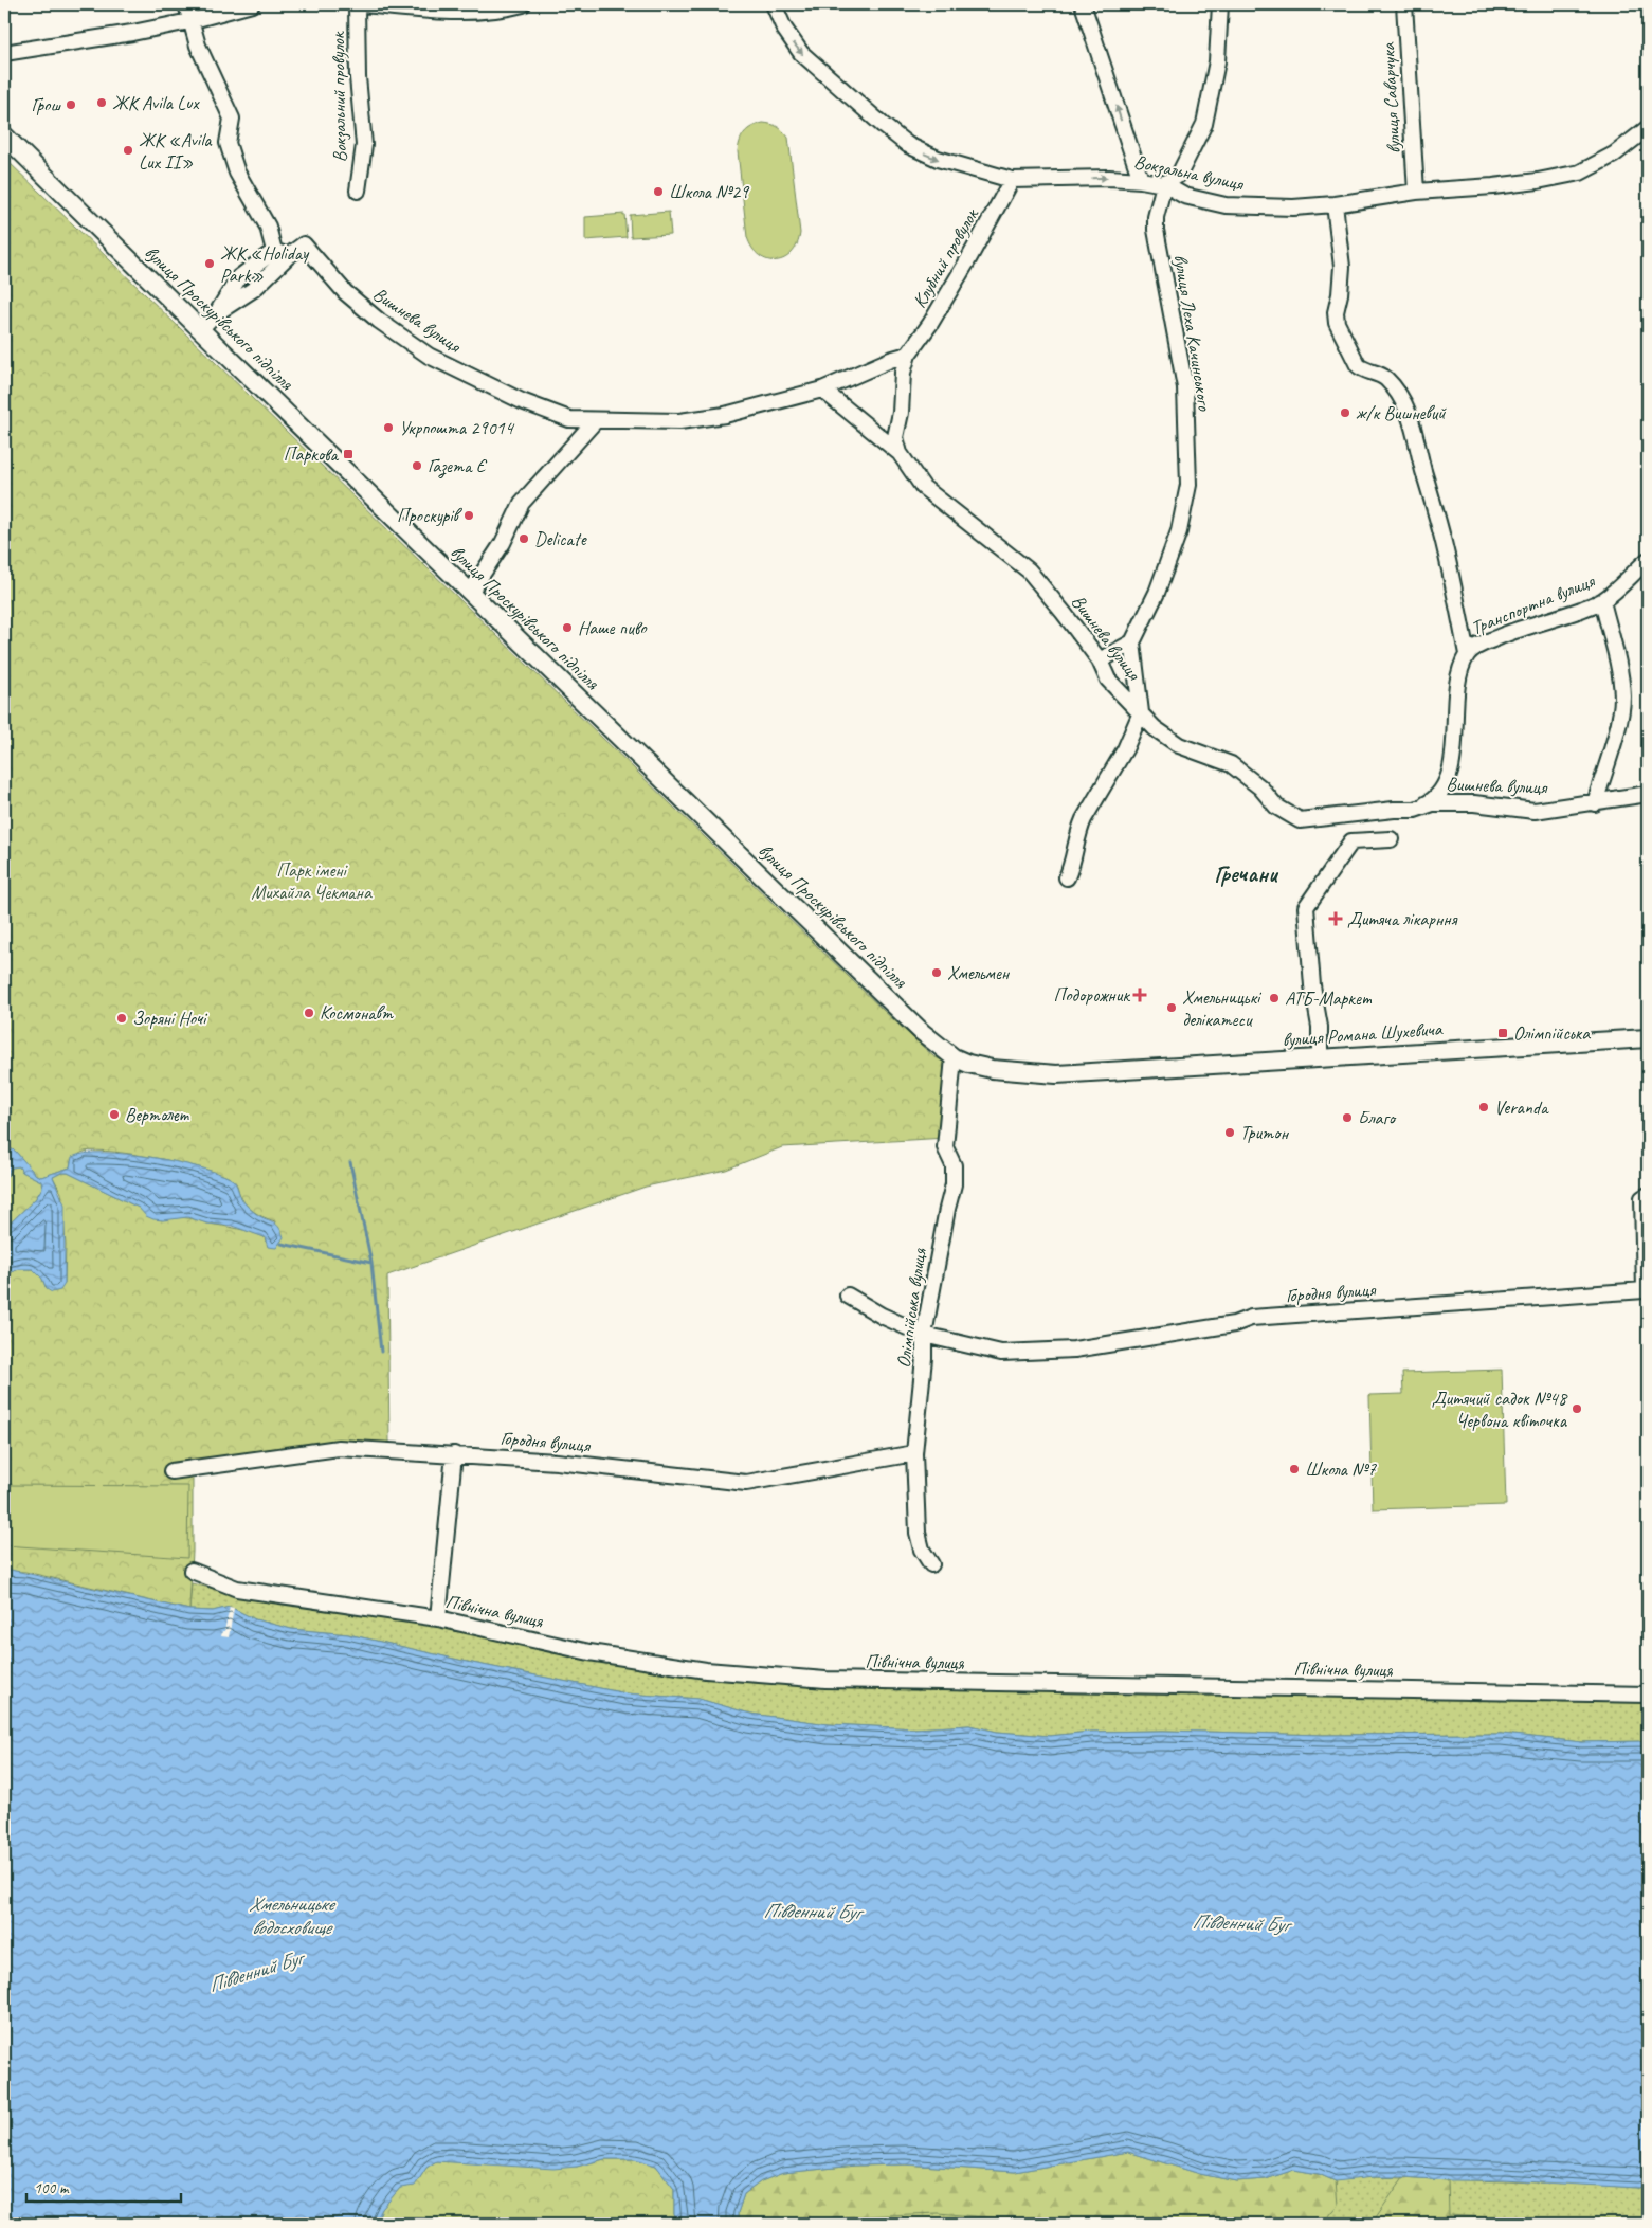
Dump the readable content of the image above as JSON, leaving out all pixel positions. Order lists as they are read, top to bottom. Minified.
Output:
{"streets":{"main road":["вулиця Проскурівського підпілля","вулиця Романа Шухевича"],"street":["Вокзальний провулок","вулиця Саварчука","Вокзальна вулиця","Клубний провулок","Вишнева вулиця","вулиця Леха Качинського","Транспортна вулиця","Городня вулиця","Олімпійська вулиця","Північна вулиця"]},"crossings":[["вулиця Саварчука","Вокзальна вулиця"],["Вокзальна вулиця","Клубний провулок"],["Вокзальна вулиця","вулиця Леха Качинського"],["Клубний провулок","Вишнева вулиця"],["вулиця Проскурівського підпілля","вулиця Романа Шухевича"],["вулиця Проскурівського підпілля","Олімпійська вулиця"],["Вишнева вулиця","Транспортна вулиця"],["вулиця Романа Шухевича","Олімпійська вулиця"],["Городня вулиця","Олімпійська вулиця"]],"one_way":["Вокзальна вулиця"],"districts":["Гречани"],"water":["Хмельницьке водосховище","Південний Буг"],"parks":["Парк імені Михайла Чекмана"],"places":{"other":["ЖК Avila Lux","Грош","ЖК «Avila Lux II»","Школа №29","ЖК «Holiday Park»","ж/к Вишневий","Укрпошта 29014","Газета Є","Проскурів","Delicate","Наше пиво","Хмельмен","АТБ-Маркет","Хмельницькі делікатеси","Космонавт","Зоряні Ночі","Veranda","Вертолет","Благо","Тритон","Дитячий садок №48 Червона квіточка","Школа №7"],"transit":["Паркова","Олiмпiйська"],"health":["Дитяча лікарння","Подорожник"]},"scale_bar":"100 m"}
